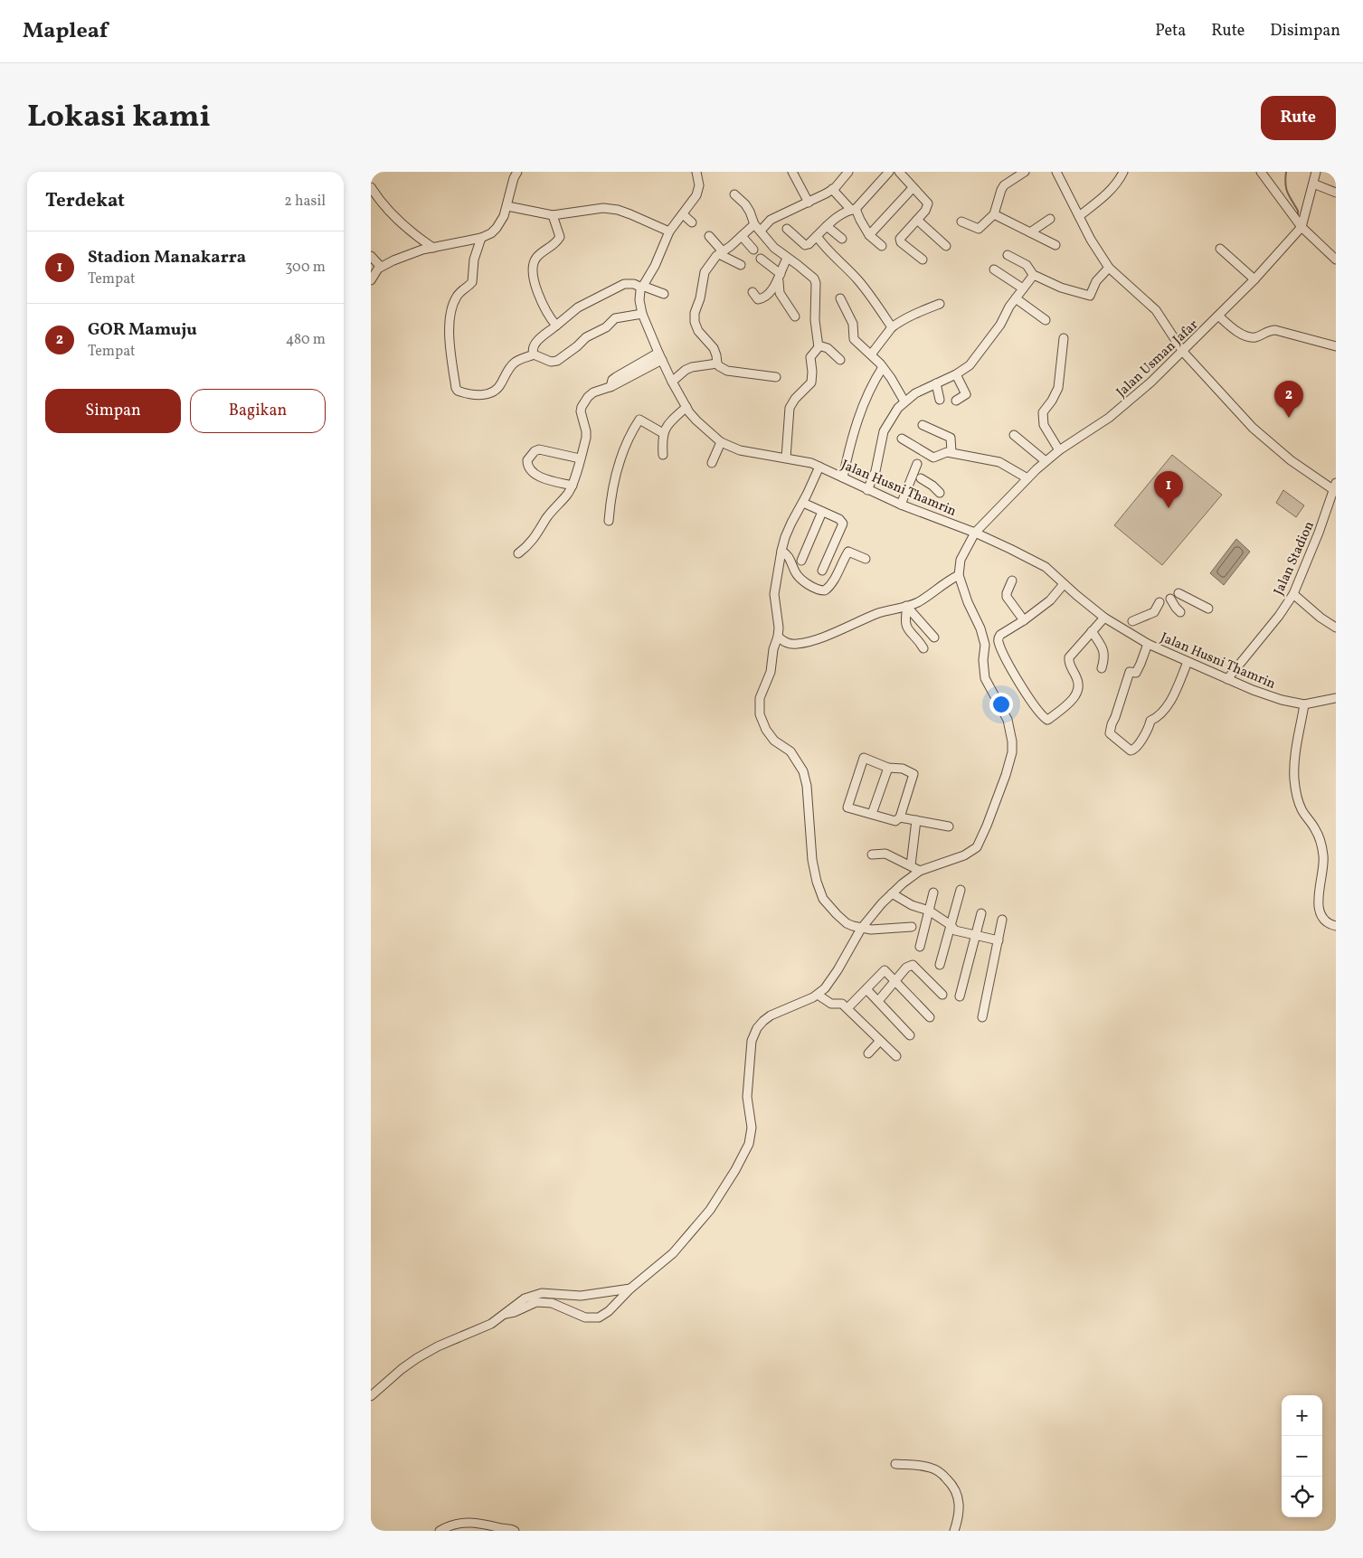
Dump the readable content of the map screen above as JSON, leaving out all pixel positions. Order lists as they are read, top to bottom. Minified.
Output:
{"streets":{"street":["Jalan Usman Jafar","Jalan Husni Thamrin","Jalan Stadion"]},"crossings":[["Jalan Usman Jafar","Jalan Husni Thamrin"],["Jalan Husni Thamrin","Jalan Stadion"]],"page":{"header":"Mapleaf","nav":["Peta","Rute","Disimpan"],"title":"Lokasi kami","buttons":["Rute",["Simpan","Bagikan"]],"heading":["Terdekat","2 hasil"],"list":[{"mark":"1","name":"Stadion Manakarra","note":"Tempat","value":"300 m"},{"mark":"2","name":"GOR Mamuju","note":"Tempat","value":"480 m"}],"pins":["2","1"],"map_buttons":["+","−"]}}
